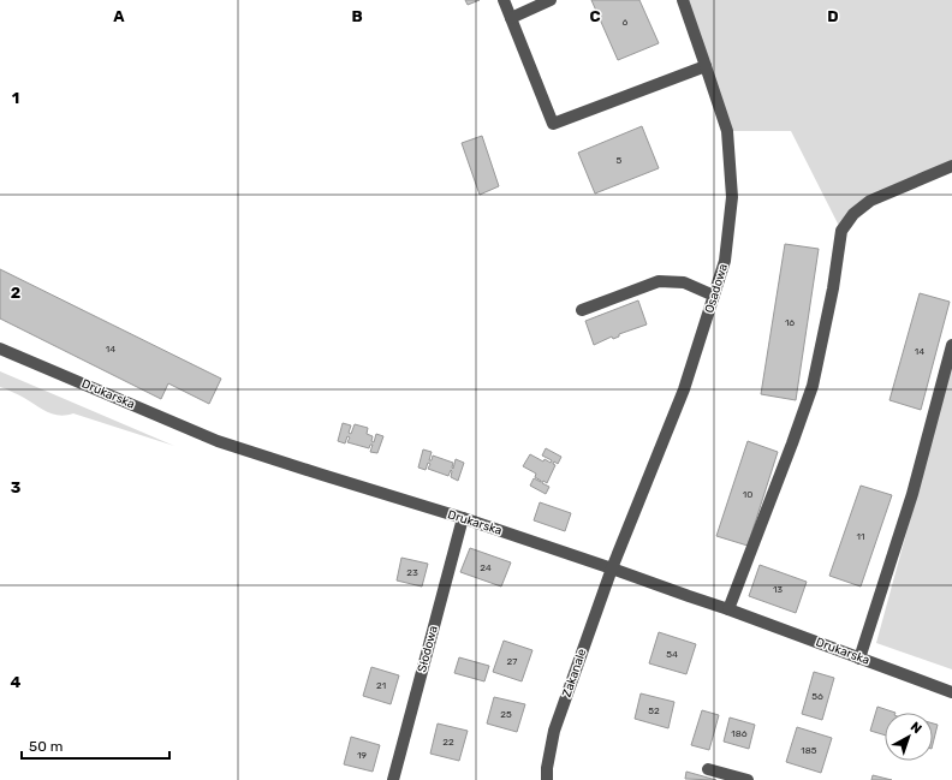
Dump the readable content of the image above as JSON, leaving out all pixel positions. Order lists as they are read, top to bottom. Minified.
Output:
{"streets":{"street":["Osadowa","Drukarska","Słodowa","Zakanale"]},"crossings":[["Osadowa","Drukarska"],["Osadowa","Zakanale"],["Drukarska","Słodowa"],["Drukarska","Zakanale"]],"house_numbers":["6","5","16","14","14","10","11","24","23","13","54","27","21","56","52","25","186","22","185","19"],"scale_bar":"50 m","north":"top right","grid":{"columns":["A","B","C","D"],"rows":["1","2","3","4"]}}
